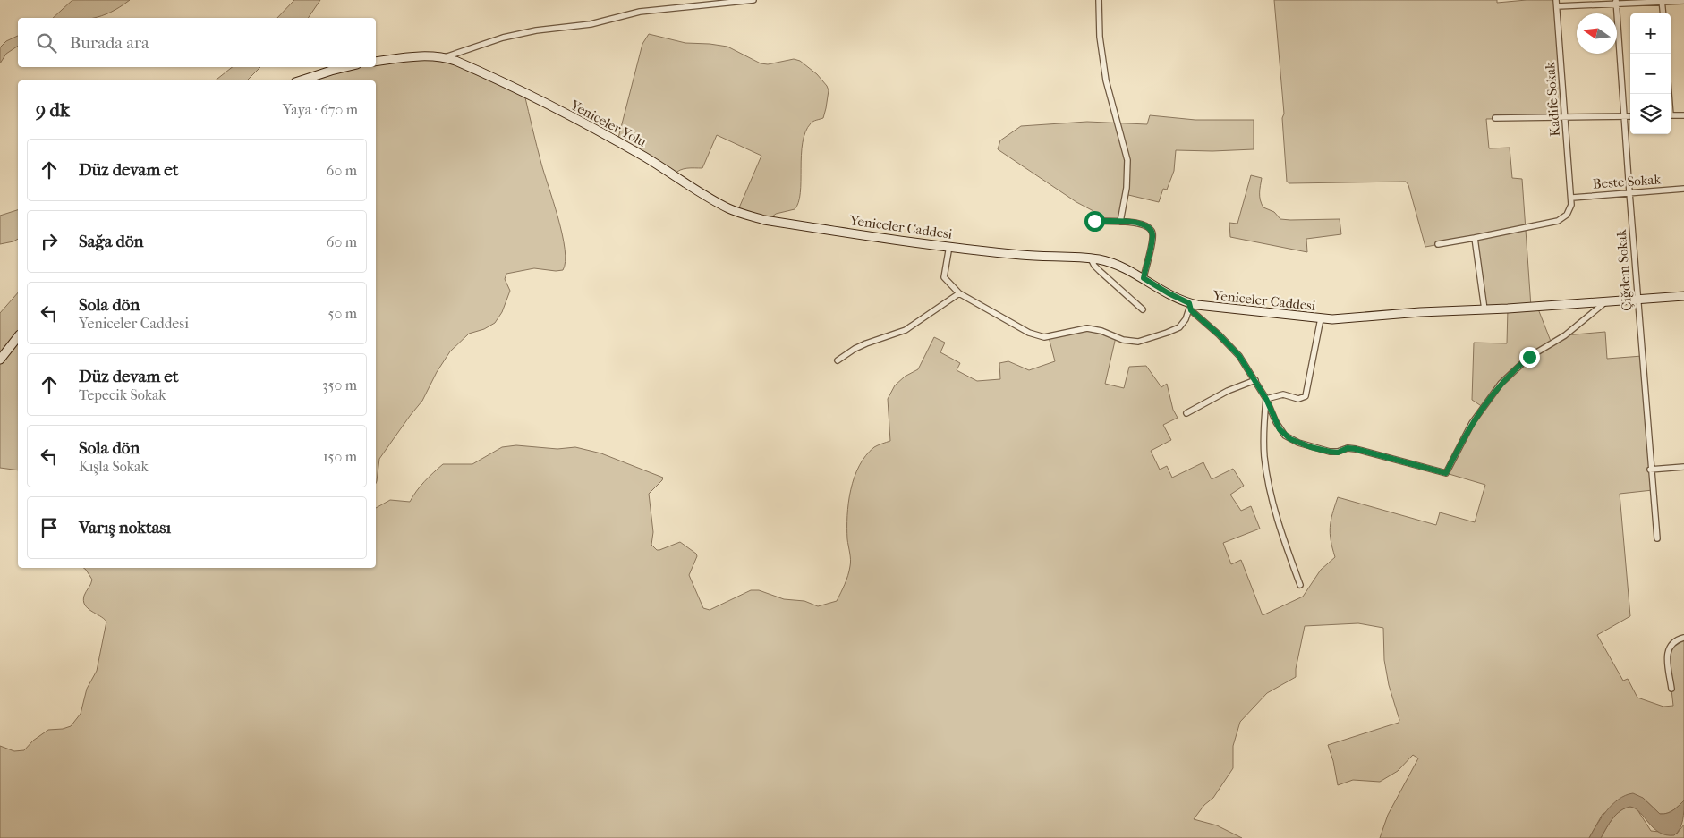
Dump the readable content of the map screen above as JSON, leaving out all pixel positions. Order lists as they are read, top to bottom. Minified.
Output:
{"streets":{"street":["Kadife Sokak","Yeniceler Yolu","Beste Sokak","Yeniceler Caddesi","Çiğdem Sokak"]},"crossings":[["Kadife Sokak","Beste Sokak"],["Yeniceler Yolu","Yeniceler Caddesi"],["Beste Sokak","Çiğdem Sokak"],["Yeniceler Caddesi","Çiğdem Sokak"]],"north":"left","page":{"map_buttons":["+","−"],"search":"Burada ara","heading":["9 dk","Yaya · 670 m"],"list":[["Düz devam et","60 m"],["Sağa dön","60 m"],["Sola dön","Yeniceler Caddesi","50 m"],["Düz devam et","Tepecik Sokak","350 m"],["Sola dön","Kışla Sokak","150 m"],"Varış noktası"]}}
